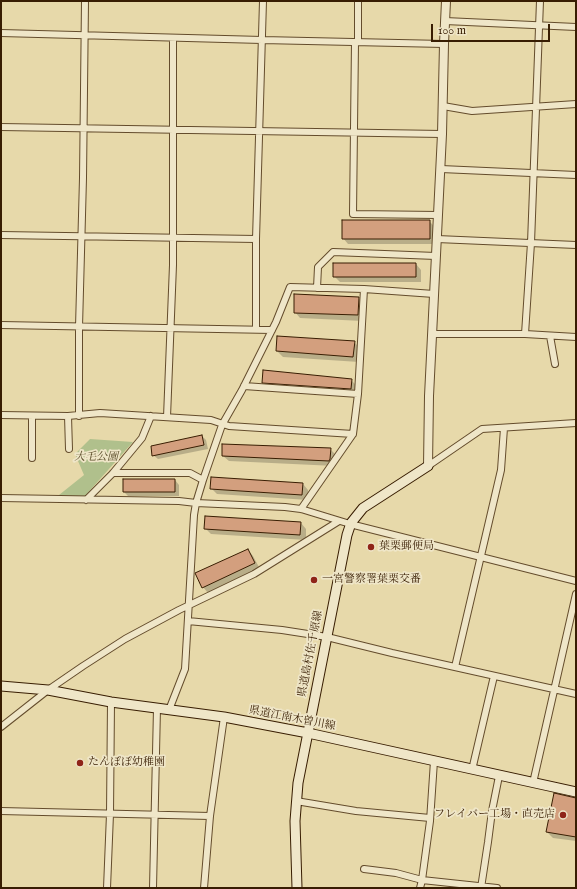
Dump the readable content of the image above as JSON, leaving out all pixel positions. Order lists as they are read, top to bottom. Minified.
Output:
{"streets":{"main road":["県道島村佐千原線","県道江南木曽川線"]},"crossings":[["県道島村佐千原線","県道江南木曽川線"]],"parks":["大毛公園"],"places":["葉栗郵便局","一宮警察署葉栗交番","たんぽぽ幼稚園","フレイバー工場・直売店"],"scale_bar":"100 m"}
